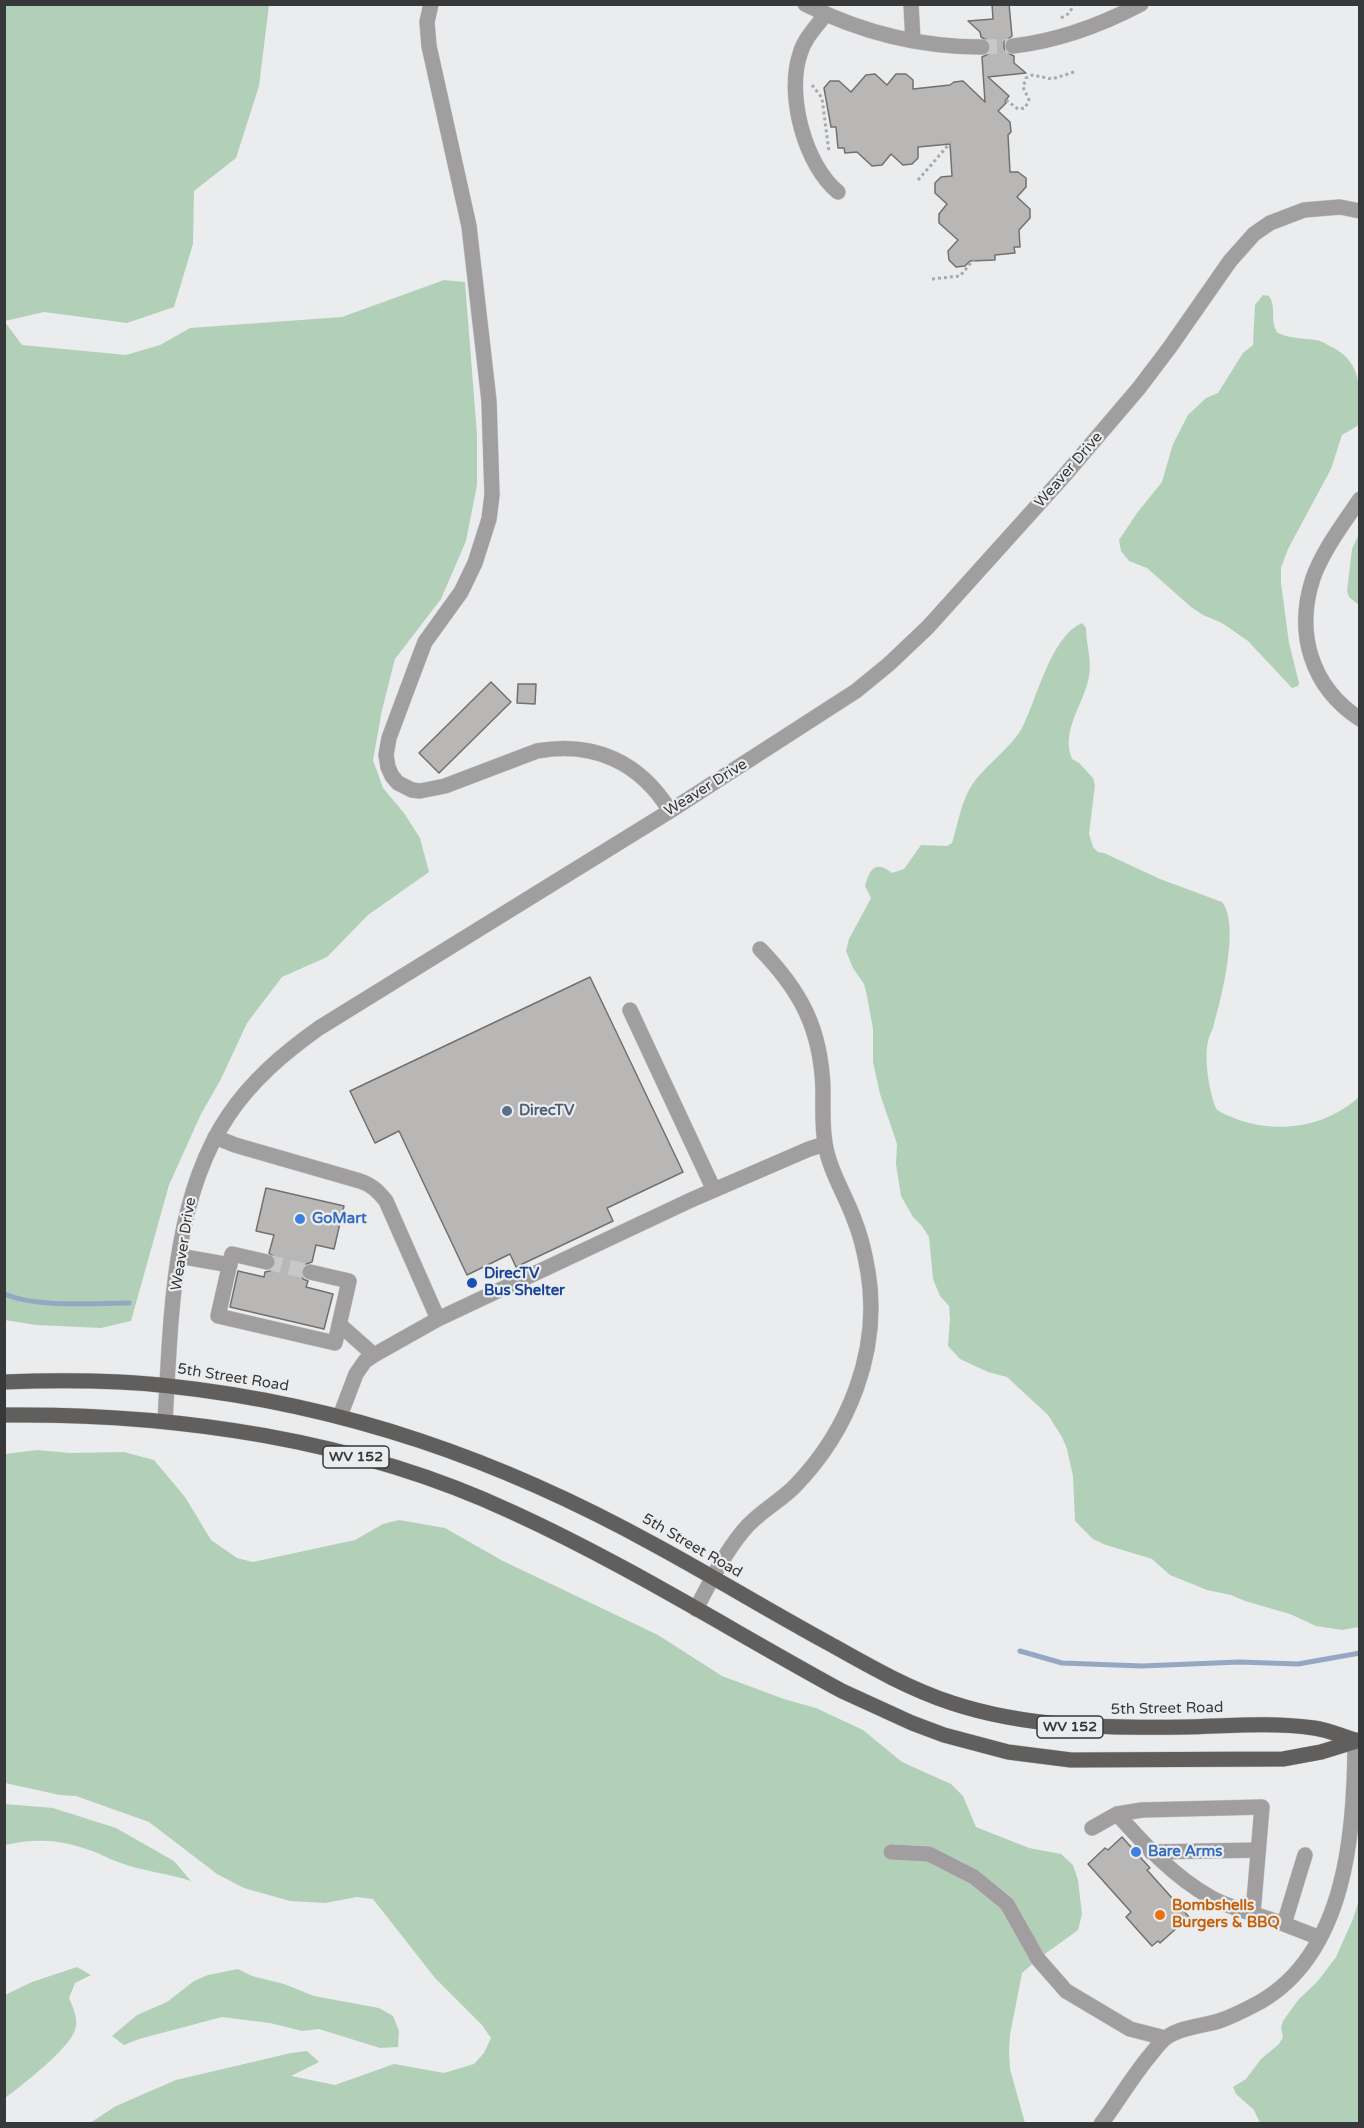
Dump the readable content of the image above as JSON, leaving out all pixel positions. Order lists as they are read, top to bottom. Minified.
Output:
{"streets":{"main road":["5th Street Road","WV 152"],"street":["Weaver Drive"]},"crossings":[["Weaver Drive","5th Street Road"],["Weaver Drive","WV 152"],["5th Street Road","WV 152"]],"places":["DirecTV","GoMart","DirecTV Bus Shelter","Bare Arms","Bombshells Burgers & BBQ"]}
